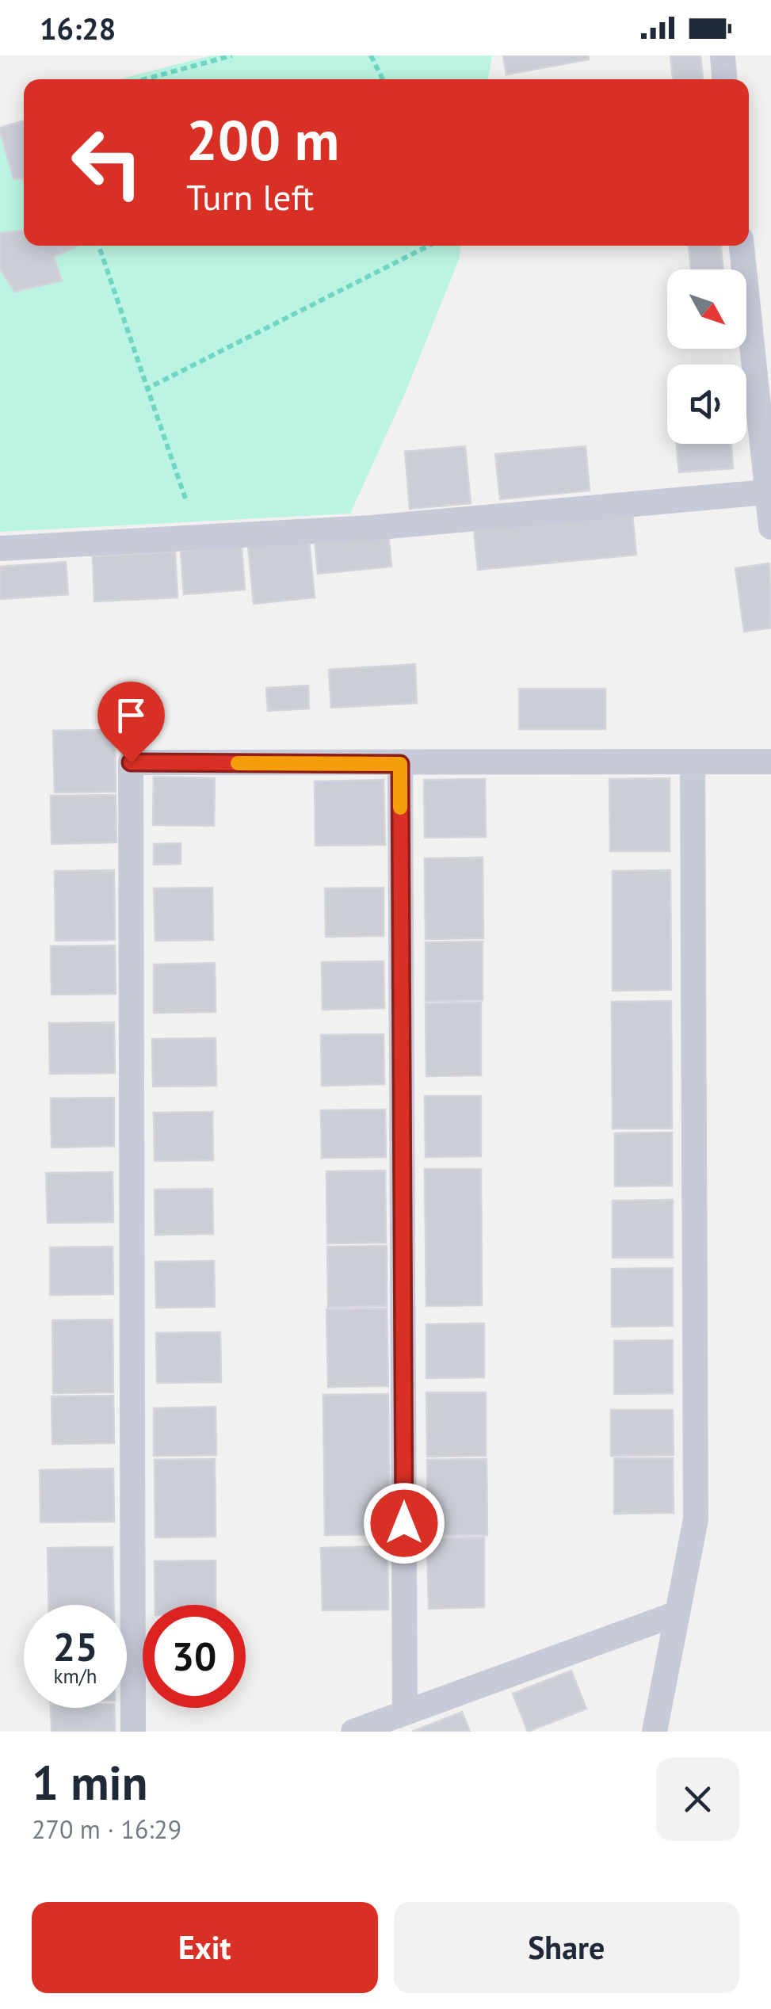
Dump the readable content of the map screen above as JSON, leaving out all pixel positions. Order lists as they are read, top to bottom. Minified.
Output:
{"north":"bottom right","page":{"status":"16:28","turn":["200 m","Turn left"],"speed":"25 km/h","limit":"30","heading":["1 min","270 m · 16:29"],"buttons":["Exit","Share"]}}
